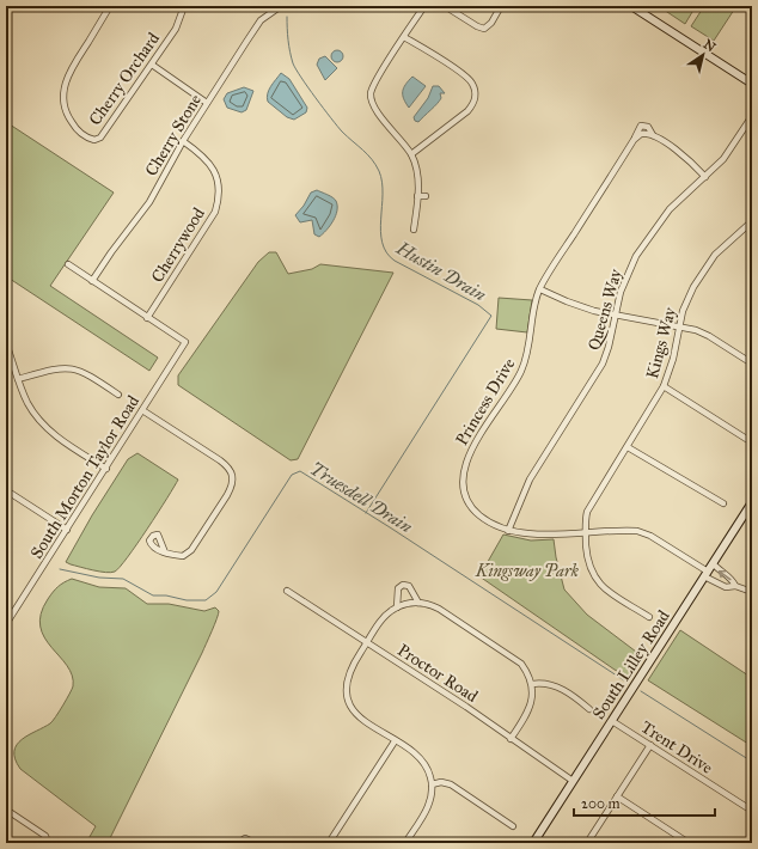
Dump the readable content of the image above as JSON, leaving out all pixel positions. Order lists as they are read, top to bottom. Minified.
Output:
{"streets":{"street":["Cherry Orchard","Cherry Stone","Cherrywood","Queens Way","Kings Way","Princess Drive","South Morton Taylor Road","South Lilley Road","Proctor Road","Trent Drive"]},"crossings":[["Cherry Stone","Cherrywood"],["Cherrywood","South Morton Taylor Road"],["Queens Way","Princess Drive"],["Kings Way","Princess Drive"],["Princess Drive","South Lilley Road"],["South Lilley Road","Proctor Road"],["South Lilley Road","Trent Drive"]],"water":["Hustin Drain","Truesdell Drain"],"parks":["Kingsway Park"],"scale_bar":"200 m","north":"top right"}
